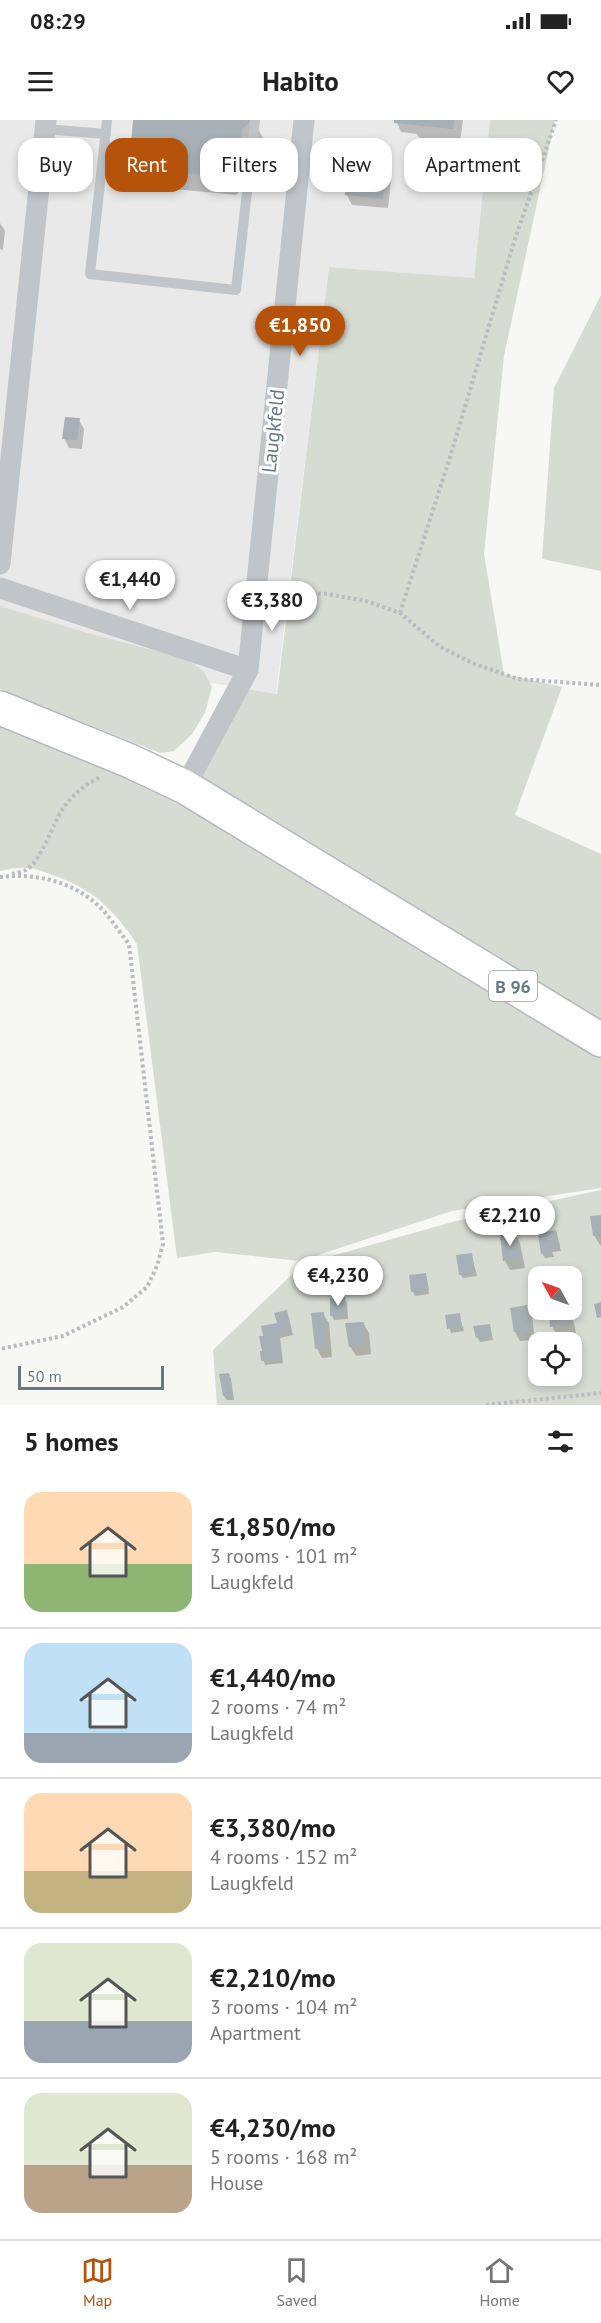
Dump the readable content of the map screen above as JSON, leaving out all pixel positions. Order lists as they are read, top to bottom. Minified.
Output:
{"streets":{"main road":["B 96"],"street":["Laugkfeld"]},"crossings":[["Laugkfeld","B 96"]],"scale_bar":"50 m","north":"top left","page":{"status":"08:29","header":"Habito","chip":["Buy","Rent","Filters","New","Apartment"],"price":["€1,850","€1,440","€3,380","€2,210","€4,230"],"scale":"50 m","heading":"5 homes","list":[{"name":"€1,850/mo","note":"3 rooms · 101 m² · Laugkfeld"},{"name":"€1,440/mo","note":"2 rooms · 74 m² · Laugkfeld"},{"name":"€3,380/mo","note":"4 rooms · 152 m² · Laugkfeld"},{"name":"€2,210/mo","note":"3 rooms · 104 m² · Apartment"},{"name":"€4,230/mo","note":"5 rooms · 168 m² · House"}],"tabs":["Map","Saved","Home"]}}
